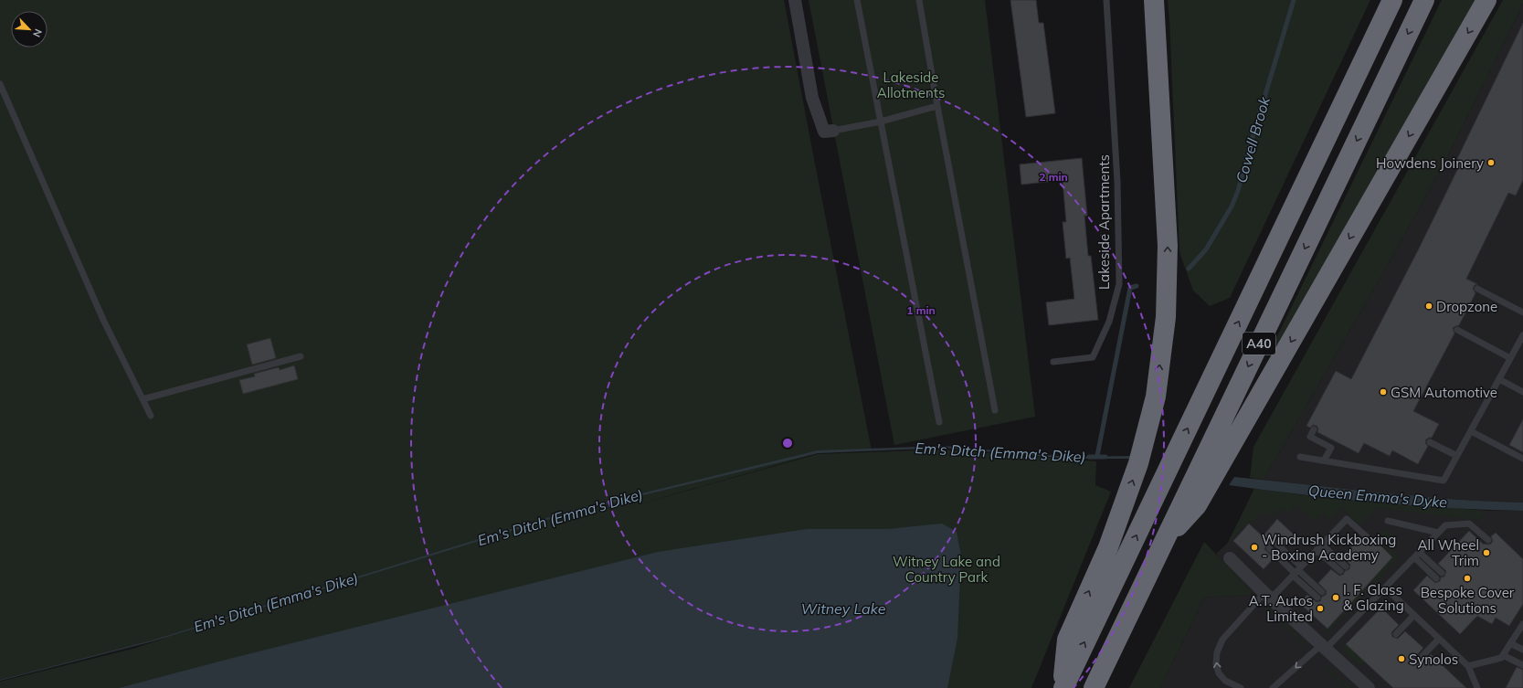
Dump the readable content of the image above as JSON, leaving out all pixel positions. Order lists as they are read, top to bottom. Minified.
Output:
{"streets":{"highway":["A40"],"lane":["Lakeside Apartments"]},"water":["Cowell Brook","Em's Ditch (Emma's Dike)","Queen Emma's Dyke","Witney Lake"],"parks":["Lakeside Allotments","Witney Lake and Country Park"],"places":["Howdens Joinery","Dropzone","GSM Automotive","Windrush Kickboxing - Boxing Academy","All Wheel Trim","Bespoke Cover Solutions","I. F. Glass & Glazing","A.T. Autos Limited","Synolos"],"north":"bottom right","rings":["2 min","1 min"]}
